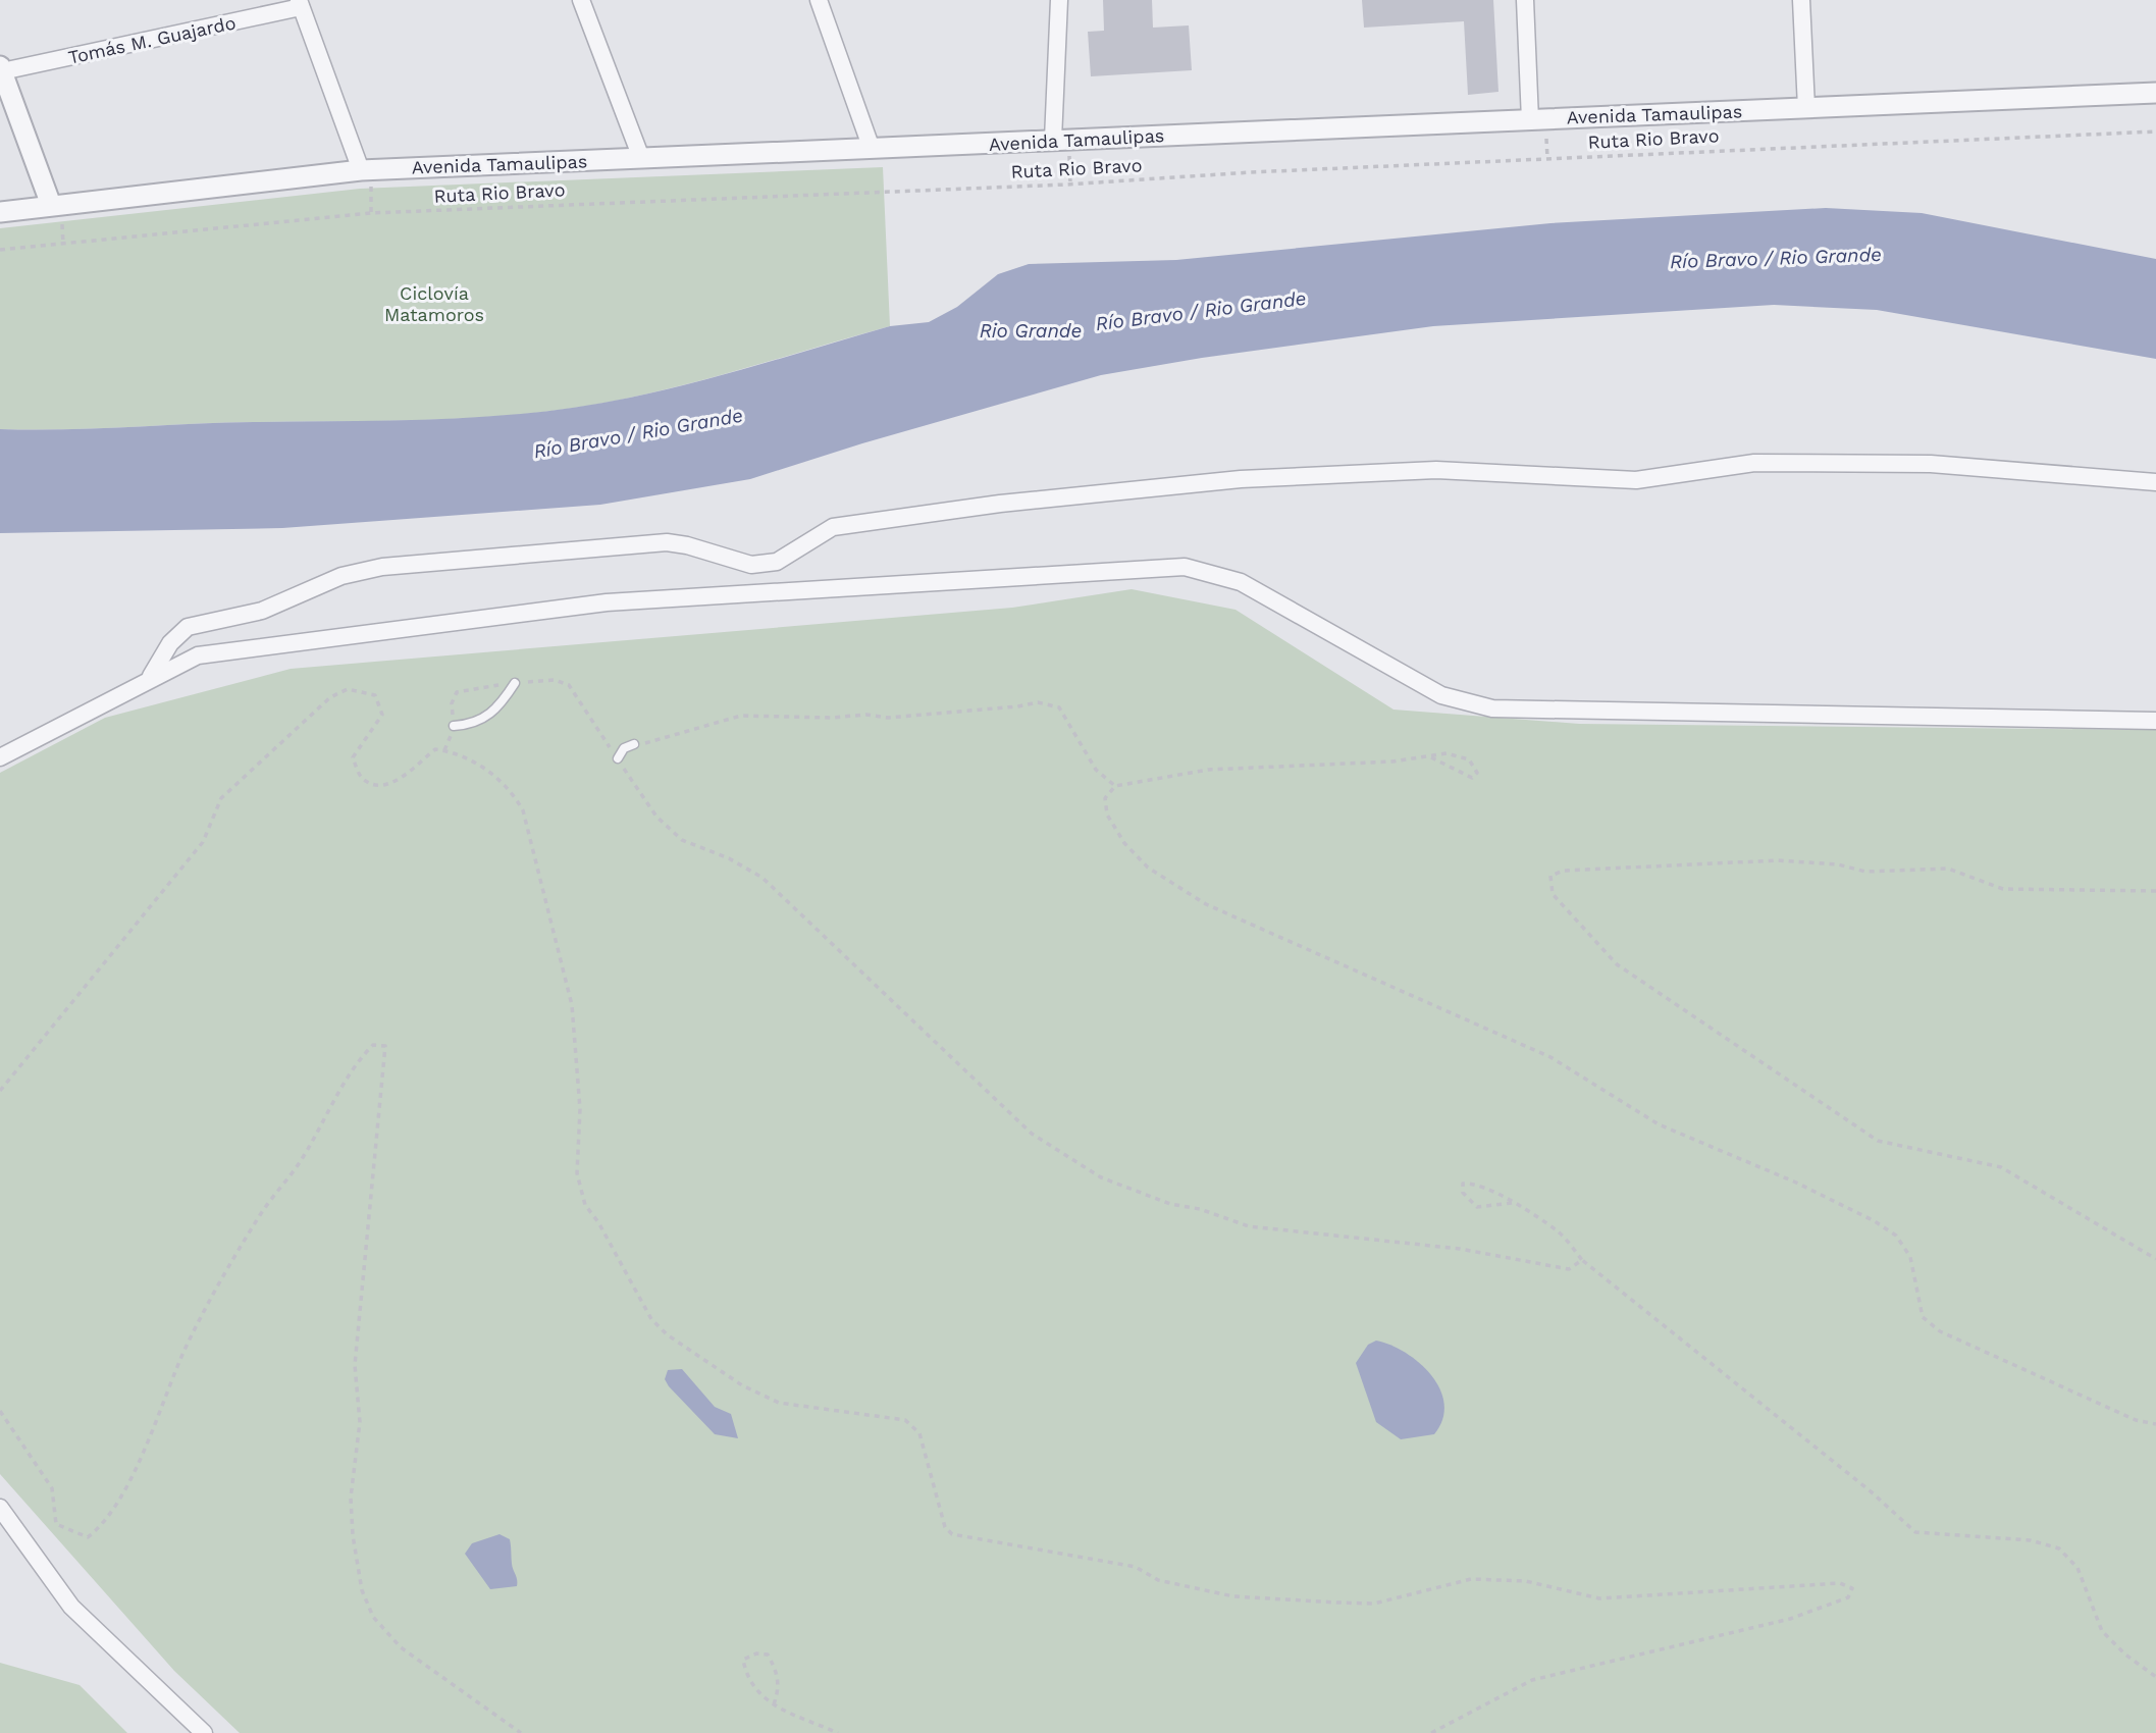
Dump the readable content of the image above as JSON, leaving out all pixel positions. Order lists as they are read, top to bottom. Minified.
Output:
{"streets":{"street":["Tomás M. Guajardo","Avenida Tamaulipas"],"path":["Ruta Rio Bravo"]},"water":["Río Bravo / Rio Grande","Rio Grande"],"parks":["Ciclovía Matamoros"]}
